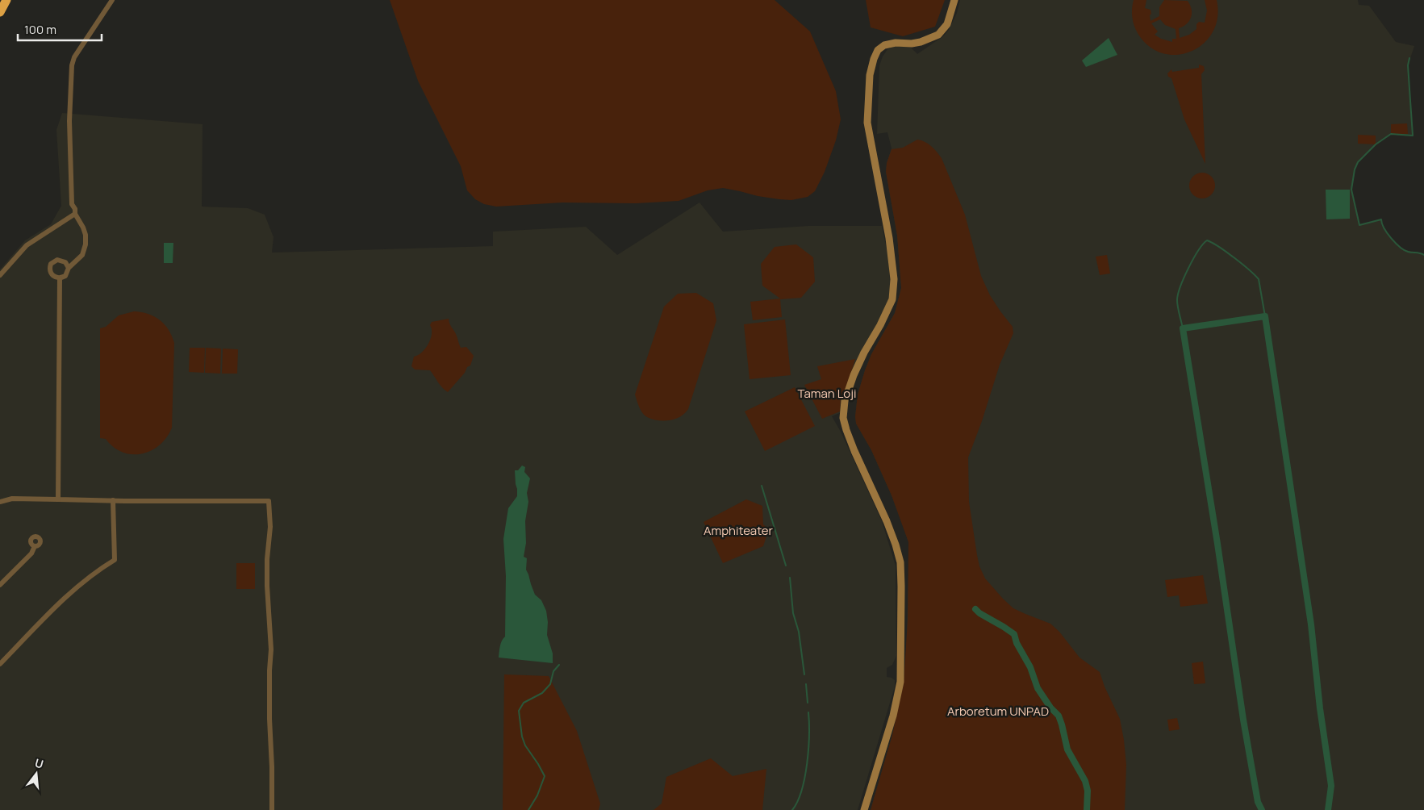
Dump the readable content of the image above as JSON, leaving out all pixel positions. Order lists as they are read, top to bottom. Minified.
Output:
{"parks":["Taman Loji","Amphiteater","Arboretum UNPAD"],"scale_bar":"100 m","north":"top"}
